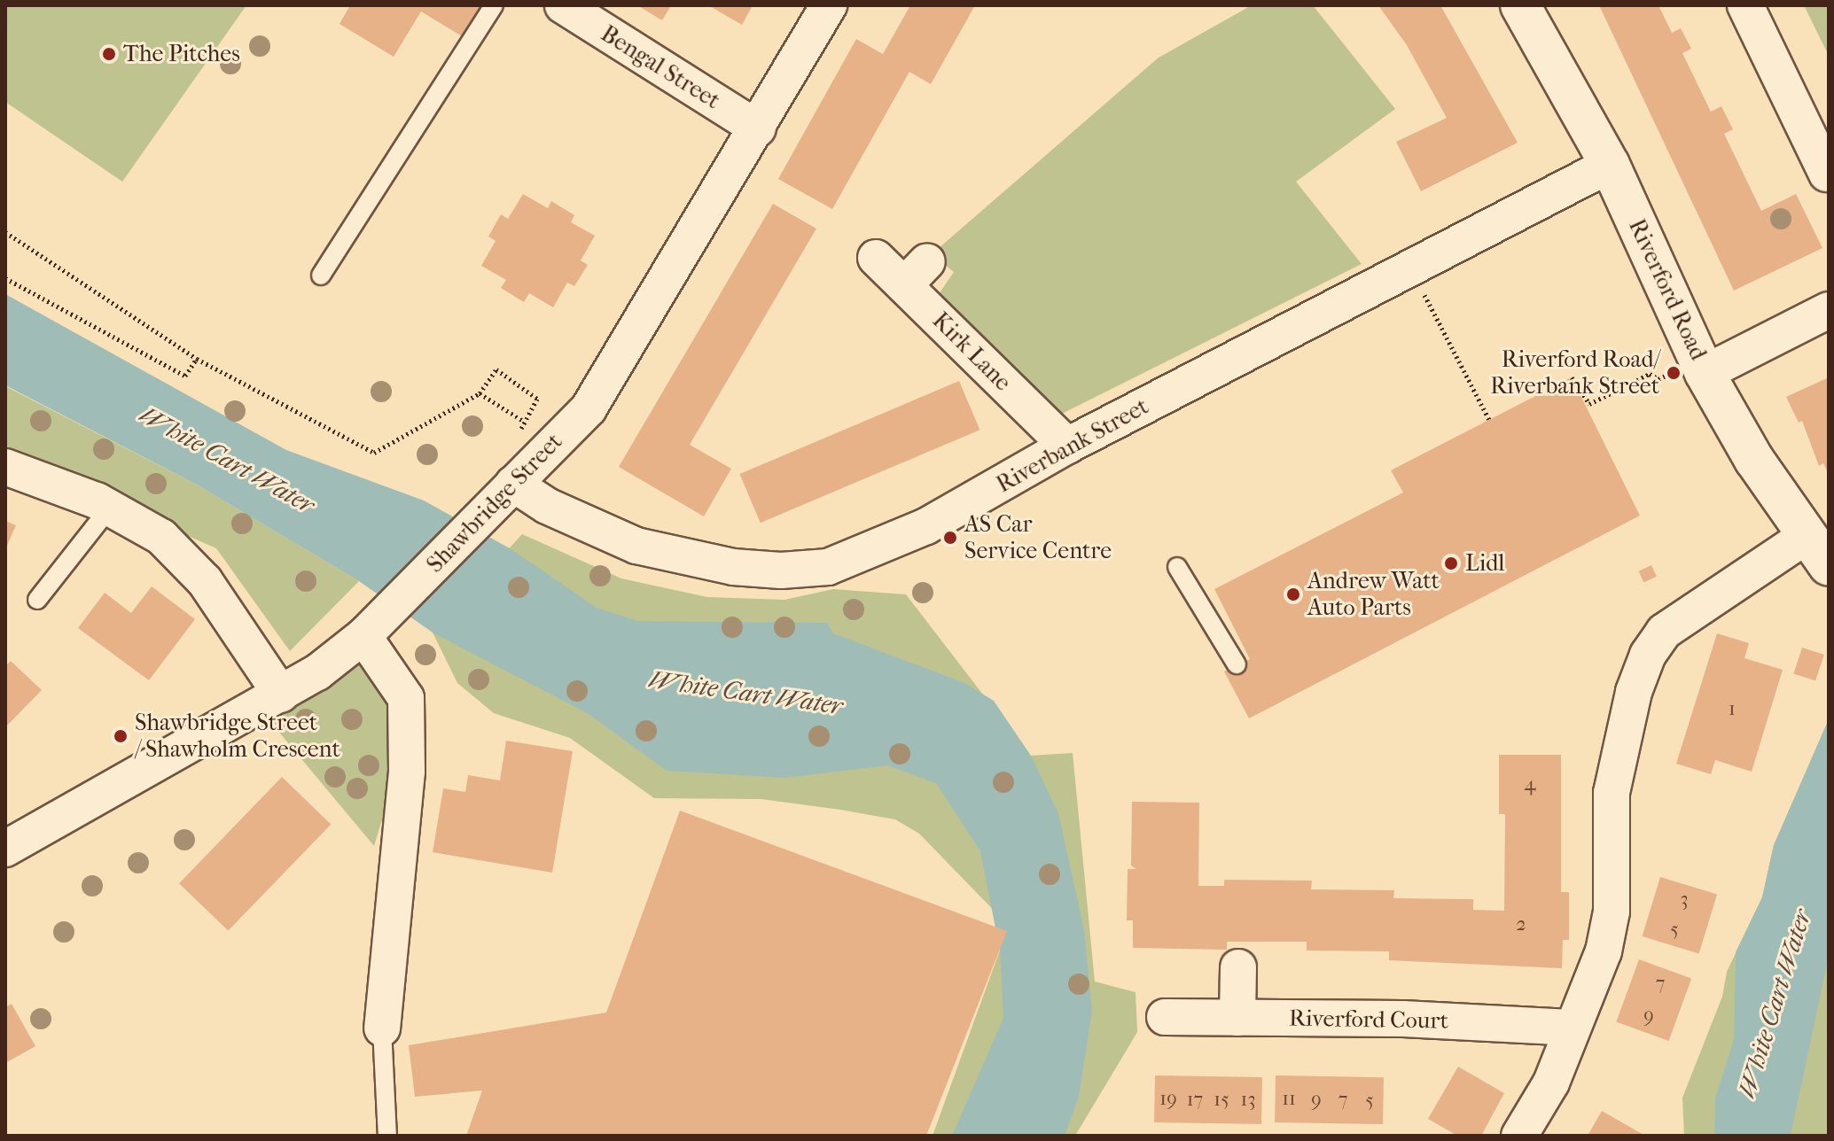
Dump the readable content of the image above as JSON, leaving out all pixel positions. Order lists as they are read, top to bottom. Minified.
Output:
{"streets":{"street":["Bengal Street","Riverford Road","Kirk Lane","Riverbank Street","Shawbridge Street","Riverford Court"]},"crossings":[["Bengal Street","Shawbridge Street"],["Riverford Road","Riverbank Street"],["Kirk Lane","Riverbank Street"],["Riverbank Street","Shawbridge Street"]],"water":["White Cart Water"],"places":["The Pitches","Riverford Road/ Riverbank Street","AS Car Service Centre","Lidl","Andrew Watt Auto Parts","Shawbridge Street / Shawholm Crescent"],"house_numbers":["1","4","3","2","5","7","9","19","11","17","15","13","9","7","5"]}
